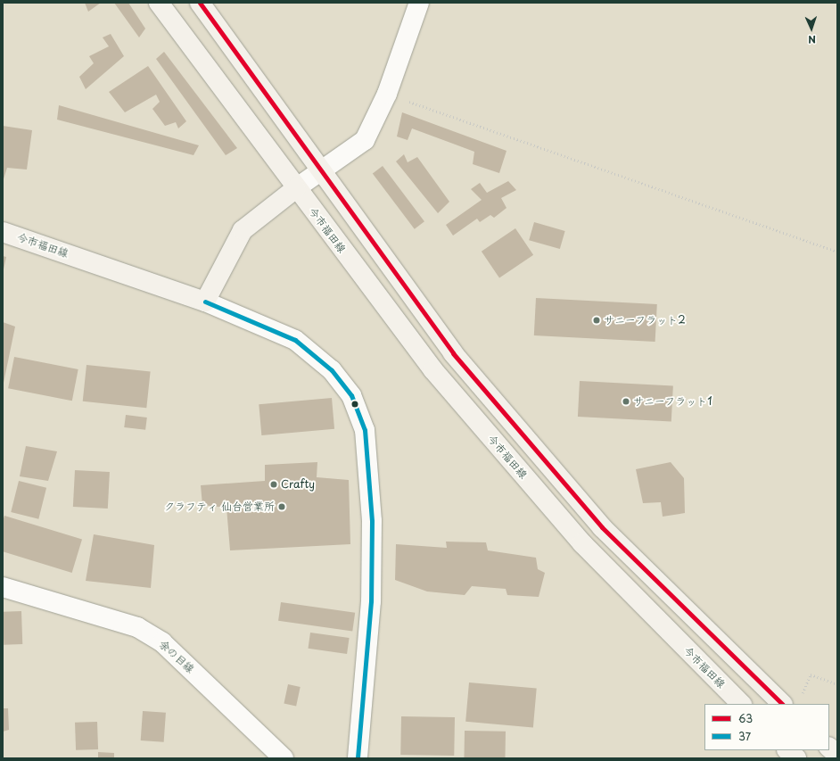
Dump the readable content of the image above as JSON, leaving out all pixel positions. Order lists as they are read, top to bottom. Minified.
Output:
{"streets":{"main road":["今市福田線"],"street":["余の目線"]},"places":["サニーフラット2","サニーフラット1","Crafty","クラフティ 仙台営業所"],"lines":["transit line 63","transit line 37"],"legend":["63","37"],"north":"bottom"}
